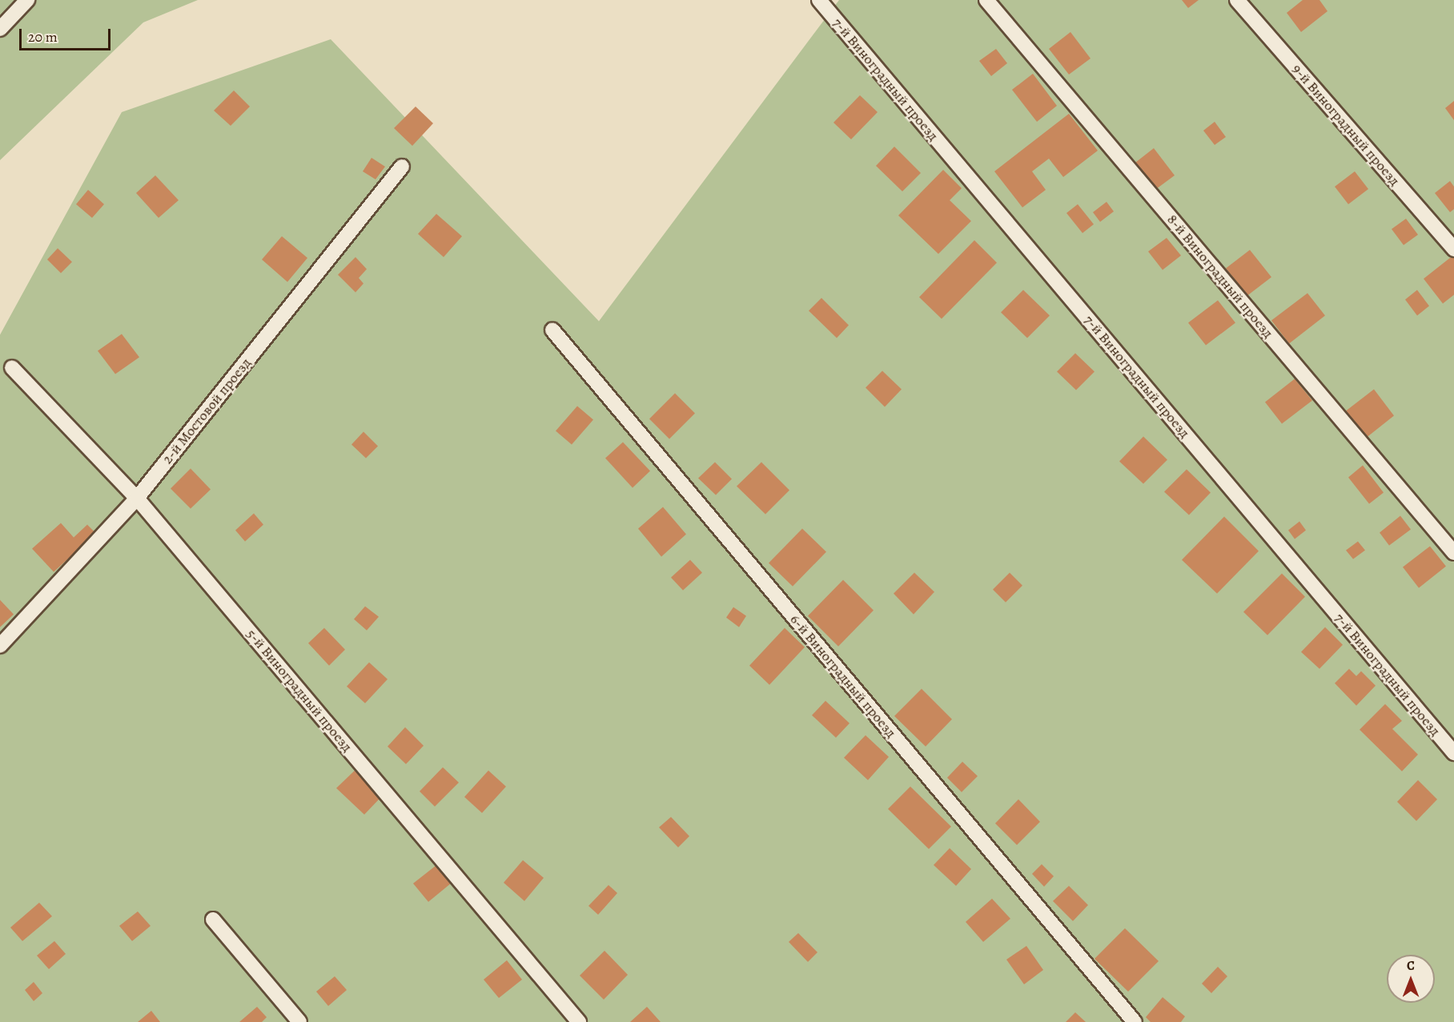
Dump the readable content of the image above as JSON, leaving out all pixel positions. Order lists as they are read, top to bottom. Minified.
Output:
{"streets":{"lane":["7-й Виноградный проезд","9-й Виноградный проезд","8-й Виноградный проезд","2-й Мостовой проезд","6-й Виноградный проезд","5-й Виноградный проезд"]},"crossings":[["2-й Мостовой проезд","5-й Виноградный проезд"]],"scale_bar":"20 m","north":"top"}
